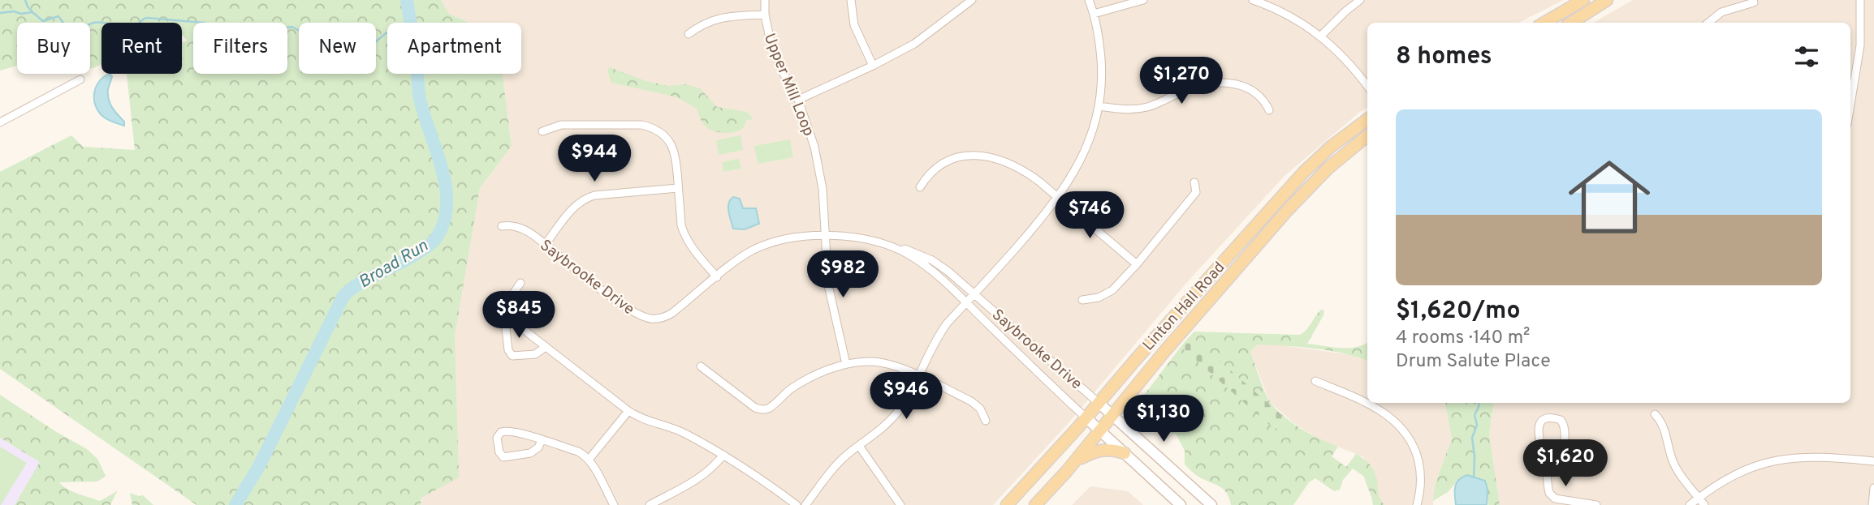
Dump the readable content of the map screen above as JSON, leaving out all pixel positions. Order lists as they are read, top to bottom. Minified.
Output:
{"streets":{"main road":["Linton Hall Road"],"street":["Upper Mill Loop","Saybrooke Drive"]},"crossings":[["Upper Mill Loop","Saybrooke Drive"],["Saybrooke Drive","Linton Hall Road"]],"water":["Broad Run"],"page":{"chip":["Buy","Rent","Filters","New","Apartment"],"heading":"8 homes","price":["$1,270","$944","$746","$982","$845","$946","$1,130","$1,620"],"list":[{"name":"$1,620/mo","note":"4 rooms · 140 m² · Drum Salute Place"}]}}
